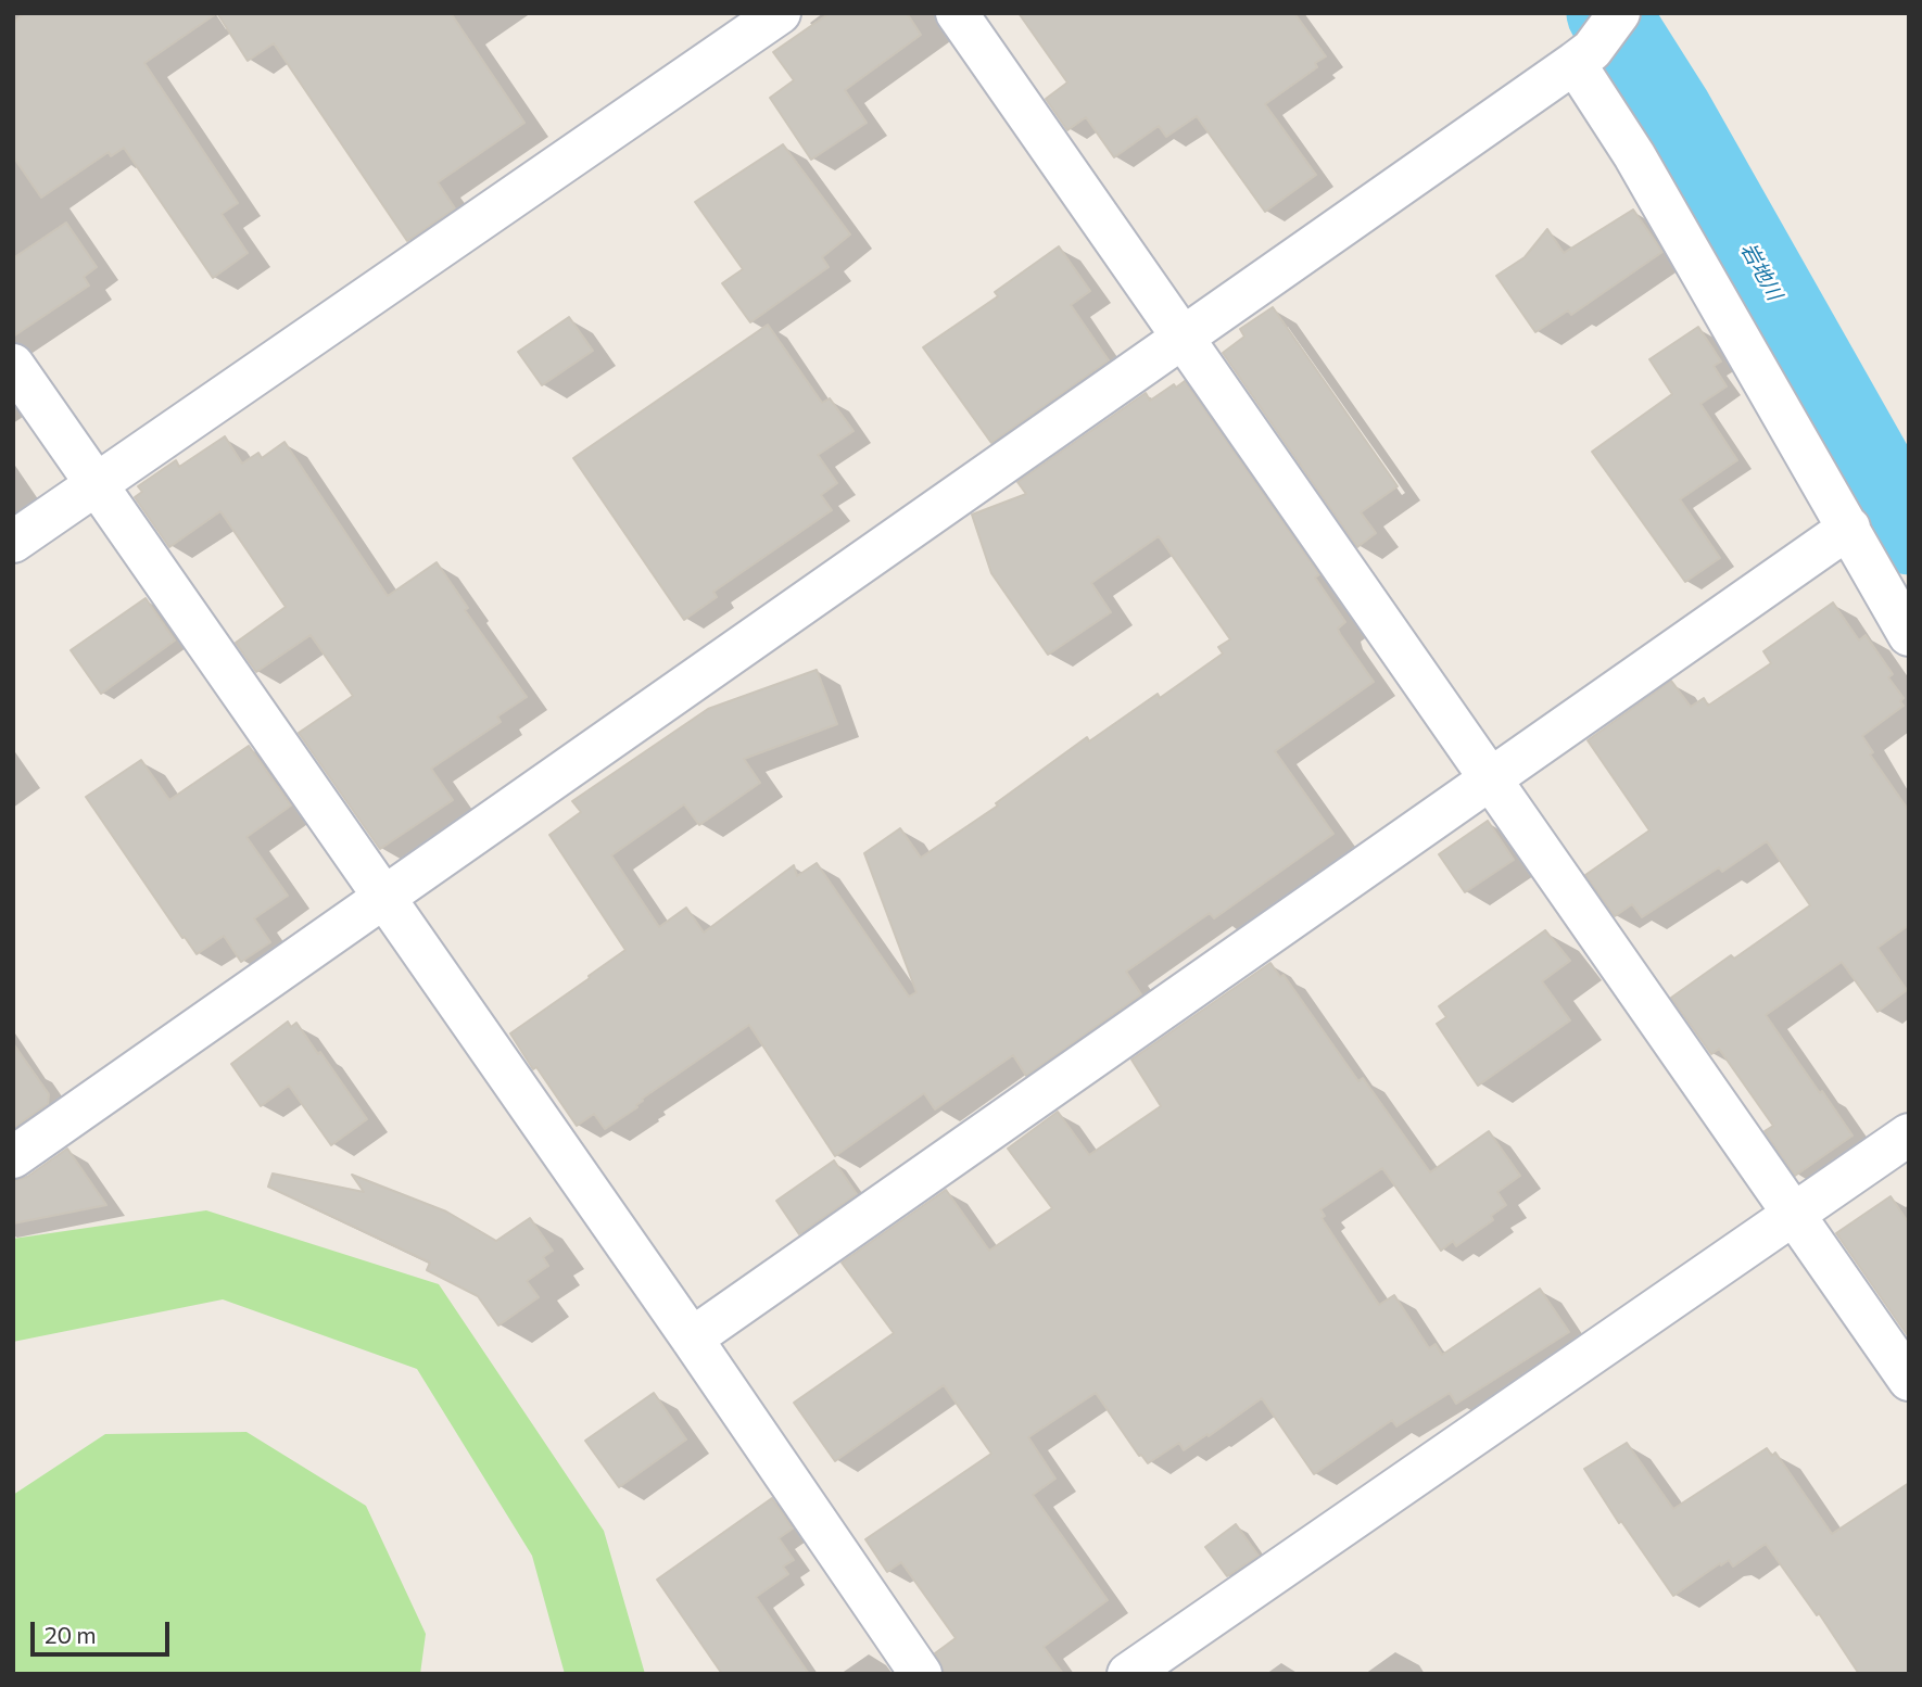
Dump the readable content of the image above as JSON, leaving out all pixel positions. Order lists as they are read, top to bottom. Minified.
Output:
{"water":["岩地川"],"scale_bar":"20 m"}
